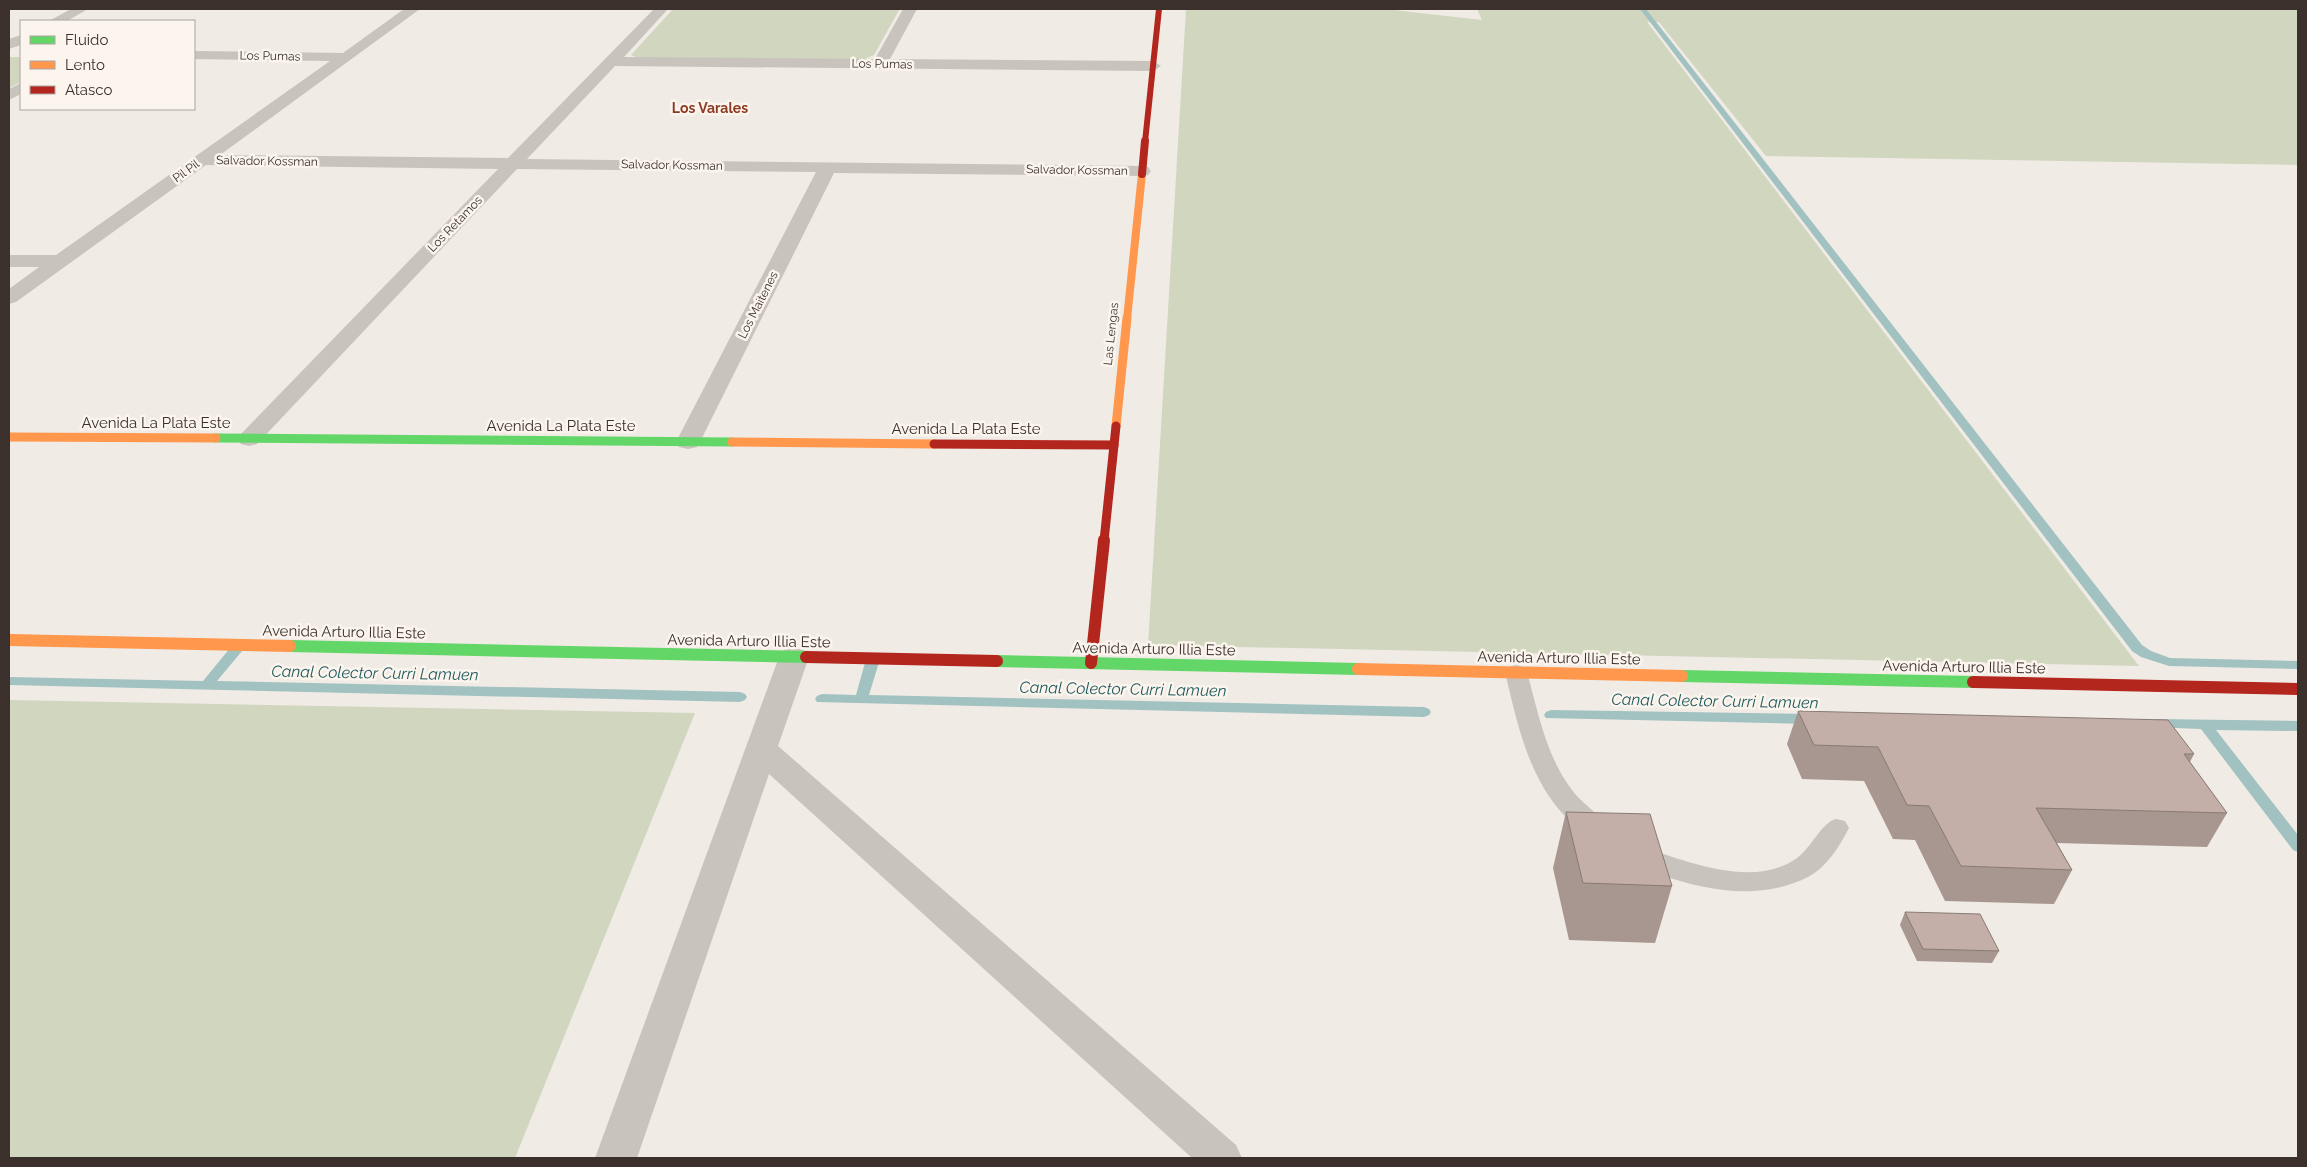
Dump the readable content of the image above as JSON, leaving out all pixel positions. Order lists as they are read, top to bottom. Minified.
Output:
{"streets":{"street":["Los Pumas","Salvador Kossman","Pil Pil","Los Retamos","Los Maitenes","Las Lengas","Avenida La Plata Este","Avenida Arturo Illia Este"]},"crossings":[["Los Pumas","Pil Pil"],["Los Pumas","Los Retamos"],["Los Pumas","Las Lengas"],["Salvador Kossman","Pil Pil"],["Salvador Kossman","Los Retamos"],["Salvador Kossman","Los Maitenes"],["Salvador Kossman","Las Lengas"],["Los Retamos","Avenida La Plata Este"],["Los Maitenes","Avenida La Plata Este"],["Las Lengas","Avenida La Plata Este"],["Las Lengas","Avenida Arturo Illia Este"]],"districts":["Los Varales"],"water":["Canal Colector Curri Lamuen"],"legend":["Fluido","Lento","Atasco"]}
